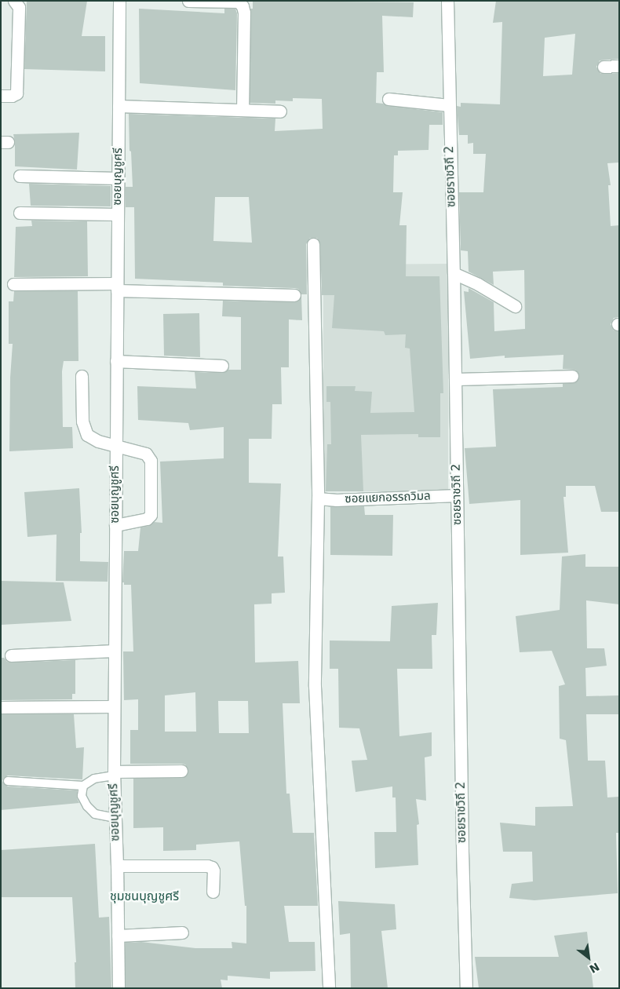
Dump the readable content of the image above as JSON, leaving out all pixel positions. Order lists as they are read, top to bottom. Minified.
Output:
{"streets":{"street":["ซอยบุญชูศรี","ซอยราชวิถี 2","ซอยแยกอรรถวิมล"]},"crossings":[["ซอยราชวิถี 2","ซอยแยกอรรถวิมล"]],"districts":["ชุมชนบุญชูศรี"],"north":"bottom right"}
